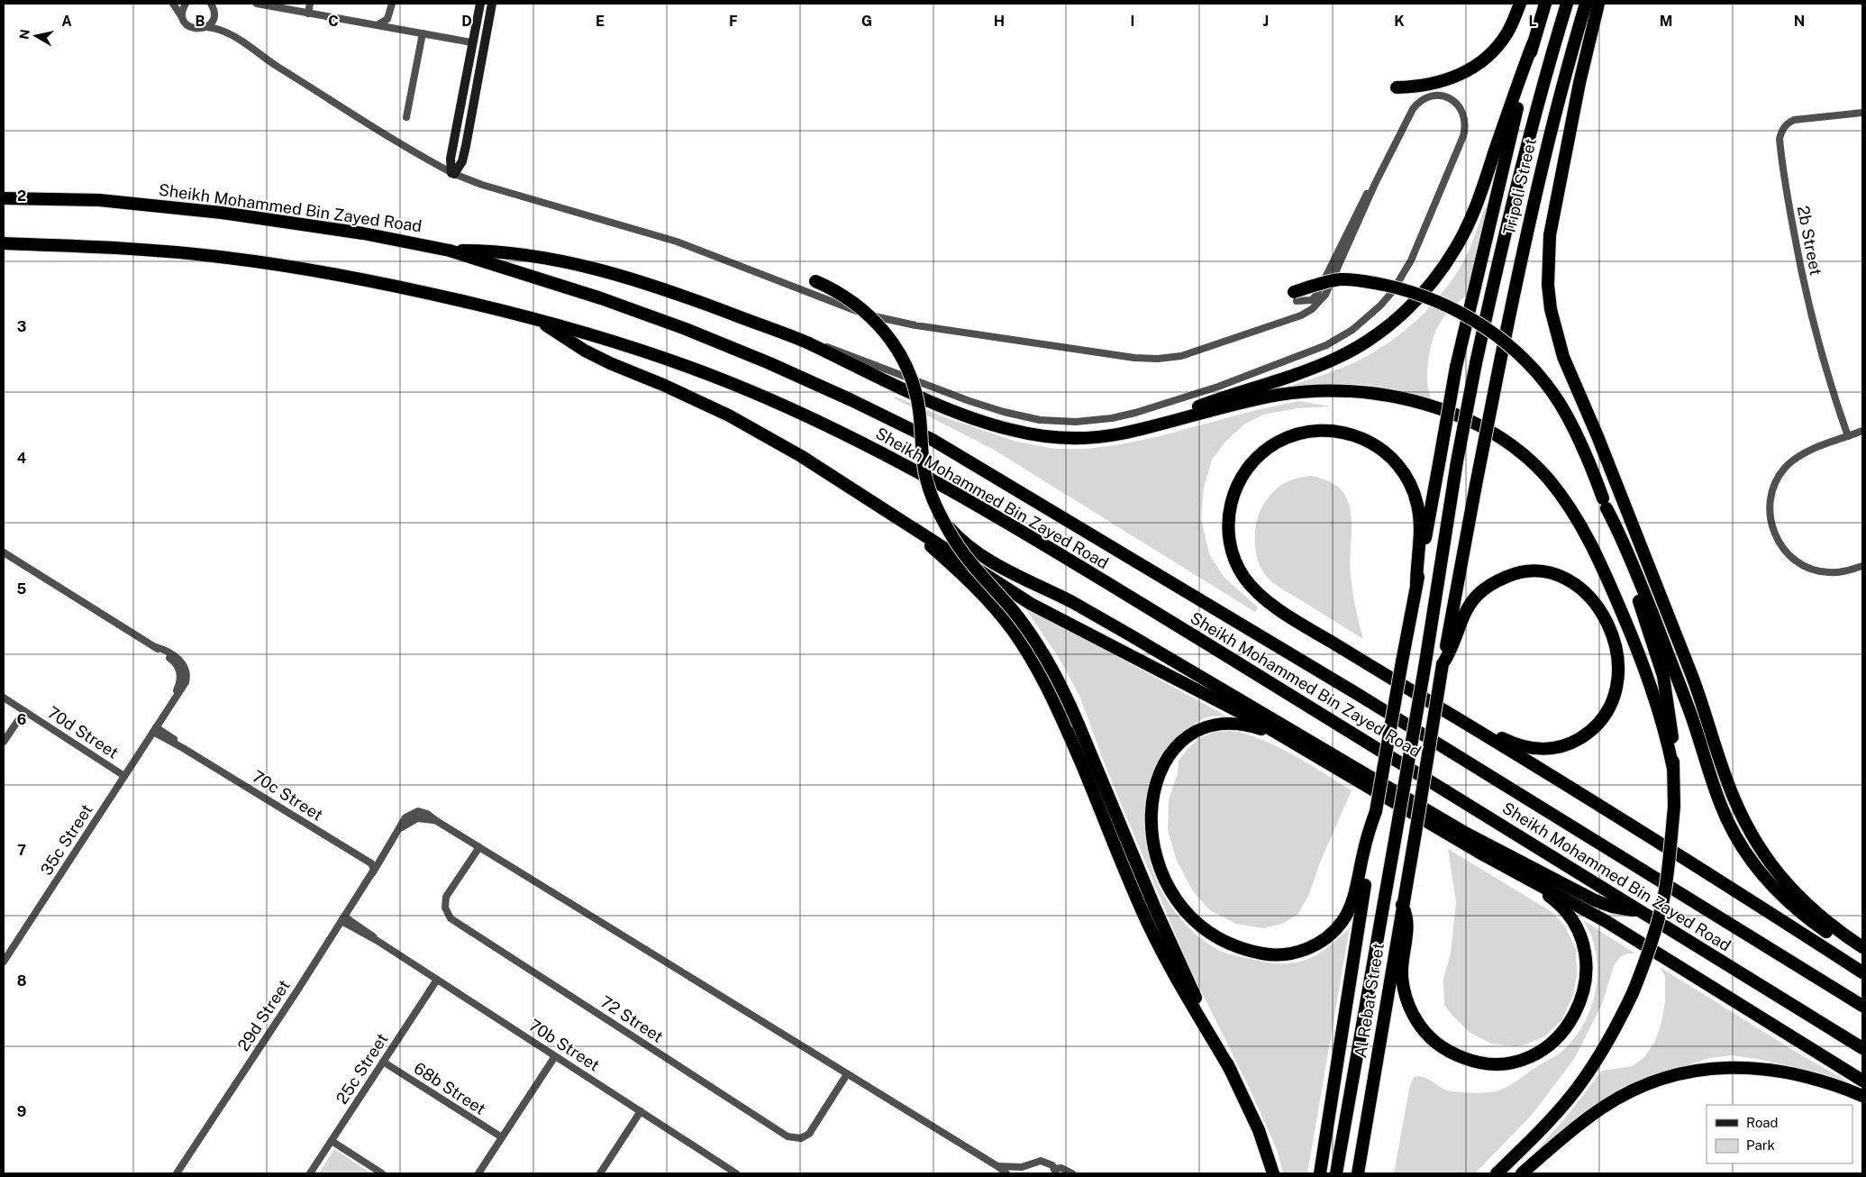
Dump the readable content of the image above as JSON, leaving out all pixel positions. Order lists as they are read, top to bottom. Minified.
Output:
{"streets":{"highway":["Tripoli Street","Sheikh Mohammed Bin Zayed Road","Al Rebat Street"],"street":["2b Street","70d Street","70c Street","35c Street","29d Street","72 Street","70b Street","25c Street","68b Street"]},"crossings":[["Tripoli Street","Al Rebat Street"],["70d Street","35c Street"],["70c Street","35c Street"],["70c Street","29d Street"],["29d Street","72 Street"],["29d Street","70b Street"],["70b Street","25c Street"],["25c Street","68b Street"]],"legend":["Road","Park"],"north":"left","grid":{"columns":["A","B","C","D","E","F","G","H","I","J","K","L","M","N"],"rows":["2","3","4","5","6","7","8","9"]}}
